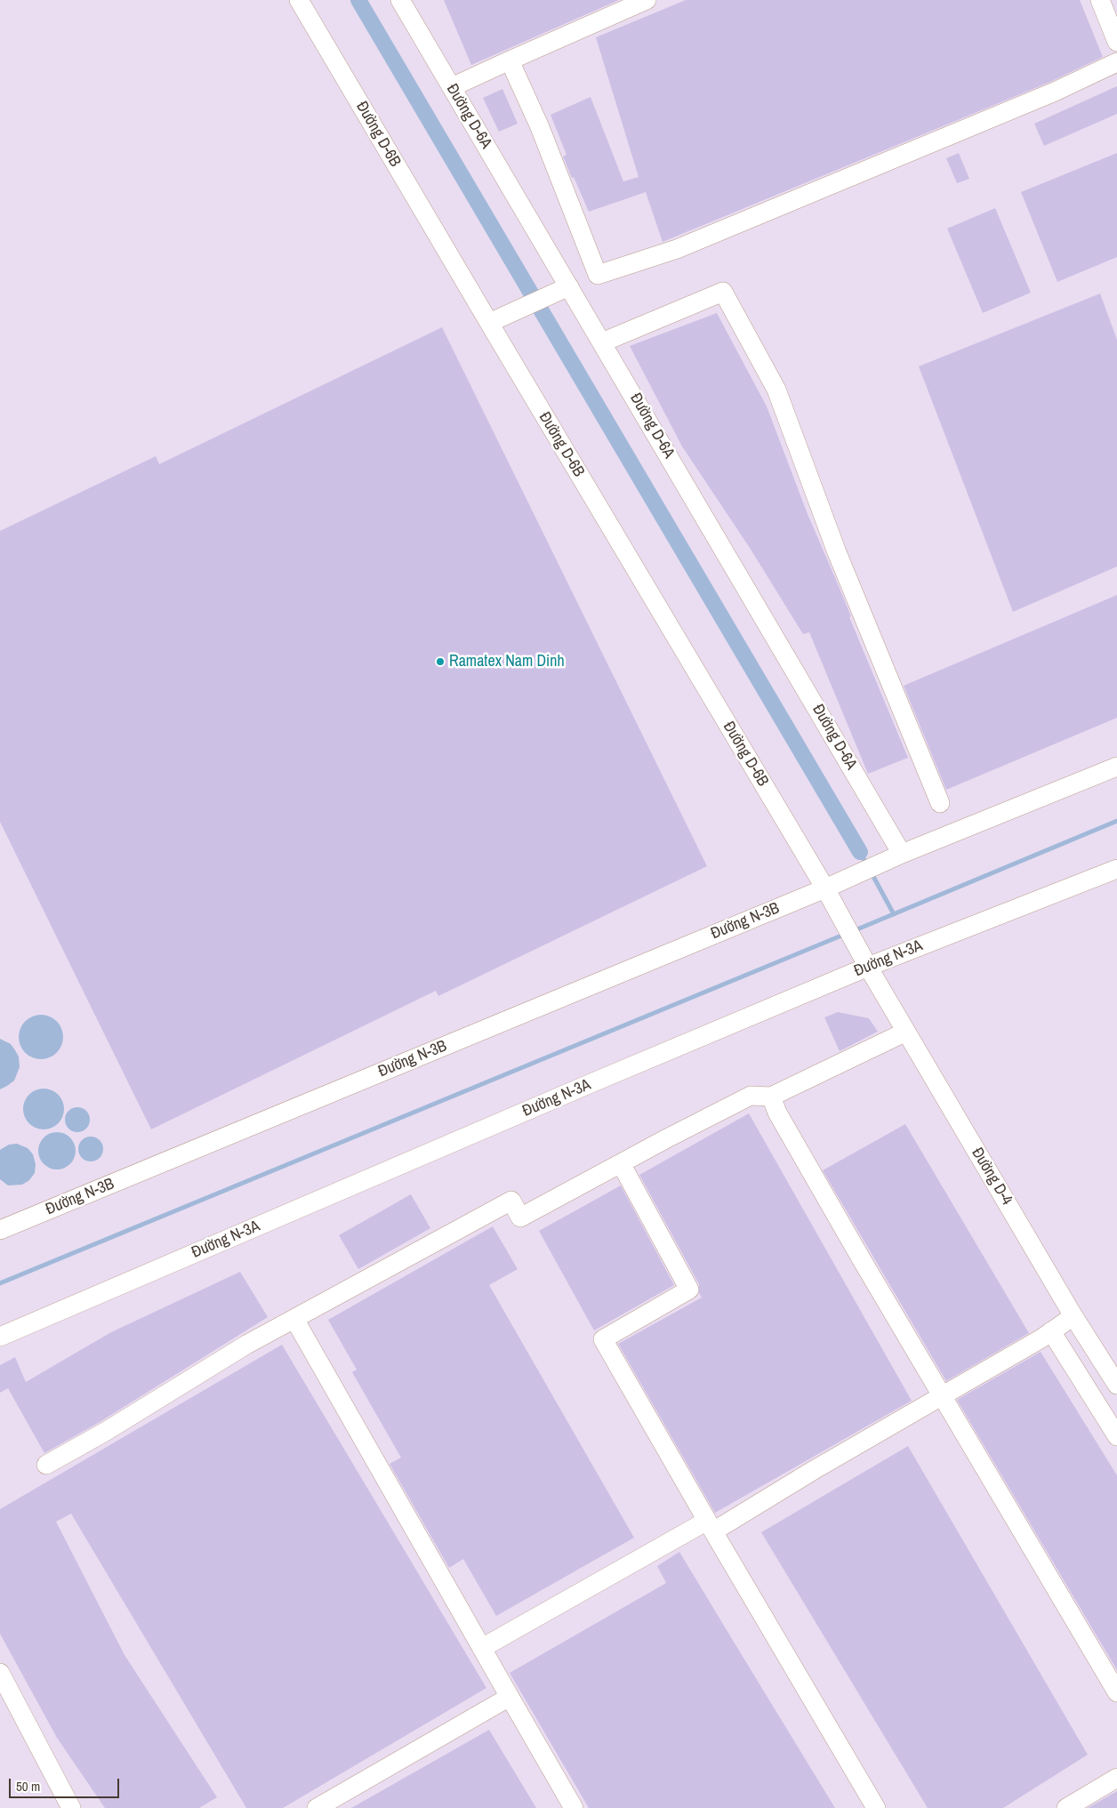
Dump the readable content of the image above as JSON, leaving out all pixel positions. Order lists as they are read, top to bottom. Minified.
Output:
{"streets":{"street":["Đường D-6A","Đường D-6B","Đường N-3B","Đường N-3A","Đường D-4"]},"crossings":[["Đường D-6A","Đường N-3B"],["Đường D-6B","Đường N-3B"],["Đường D-6B","Đường D-4"],["Đường N-3A","Đường D-4"]],"places":["Ramatex Nam Dinh"],"scale_bar":"50 m"}
